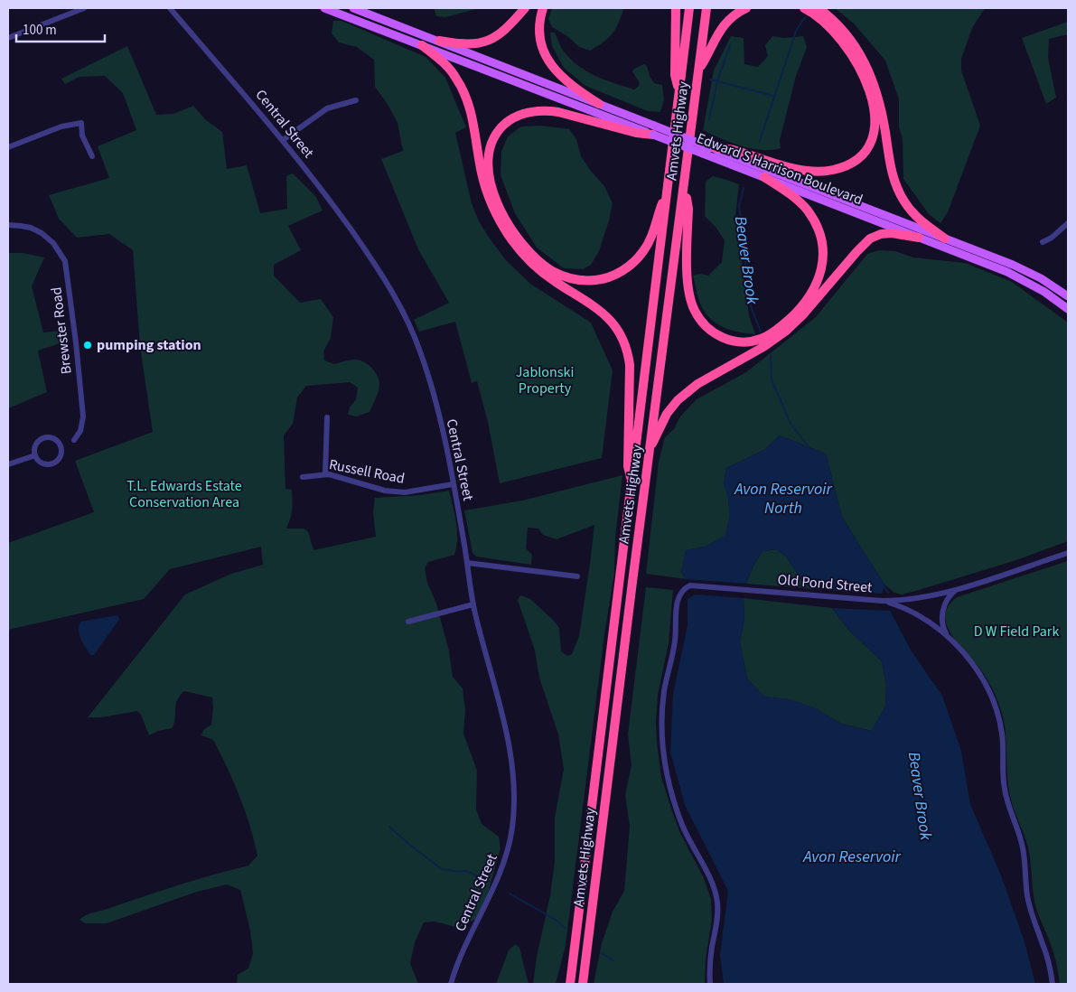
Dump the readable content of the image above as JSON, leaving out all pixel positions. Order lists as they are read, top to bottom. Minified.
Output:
{"streets":{"highway":["Amvets Highway"],"main road":["Edward S Harrison Boulevard"],"street":["Central Street","Brewster Road","Russell Road","Old Pond Street"]},"crossings":[["Central Street","Russell Road"]],"water":["Beaver Brook","Avon Reservoir North","Avon Reservoir"],"parks":["Jablonski Property","T.L. Edwards Estate Conservation Area","D W Field Park"],"places":["pumping station"],"scale_bar":"100 m"}
